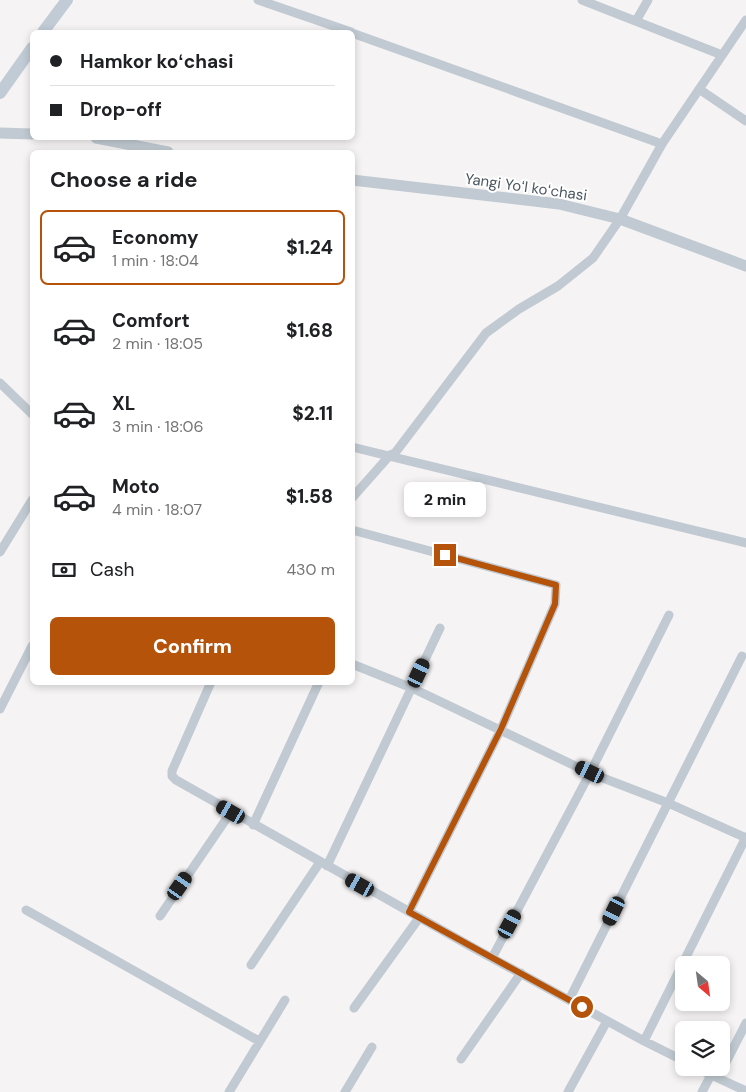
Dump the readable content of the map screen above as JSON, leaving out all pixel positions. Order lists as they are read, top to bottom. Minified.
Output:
{"streets":{"street":["Yangi Yoʻl koʻchasi"]},"north":"bottom right","page":{"banner":["Hamkor koʻchasi","Drop-off"],"heading":"Choose a ride","list":[{"name":"Economy","note":"1 min · 18:04","value":"$1.24"},{"name":"Comfort","note":"2 min · 18:05","value":"$1.68"},{"name":"XL","note":"3 min · 18:06","value":"$2.11"},{"name":"Moto","note":"4 min · 18:07","value":"$1.58"}],"bubble":"2 min","pay":["Cash","430 m"],"buttons":"Confirm"}}
